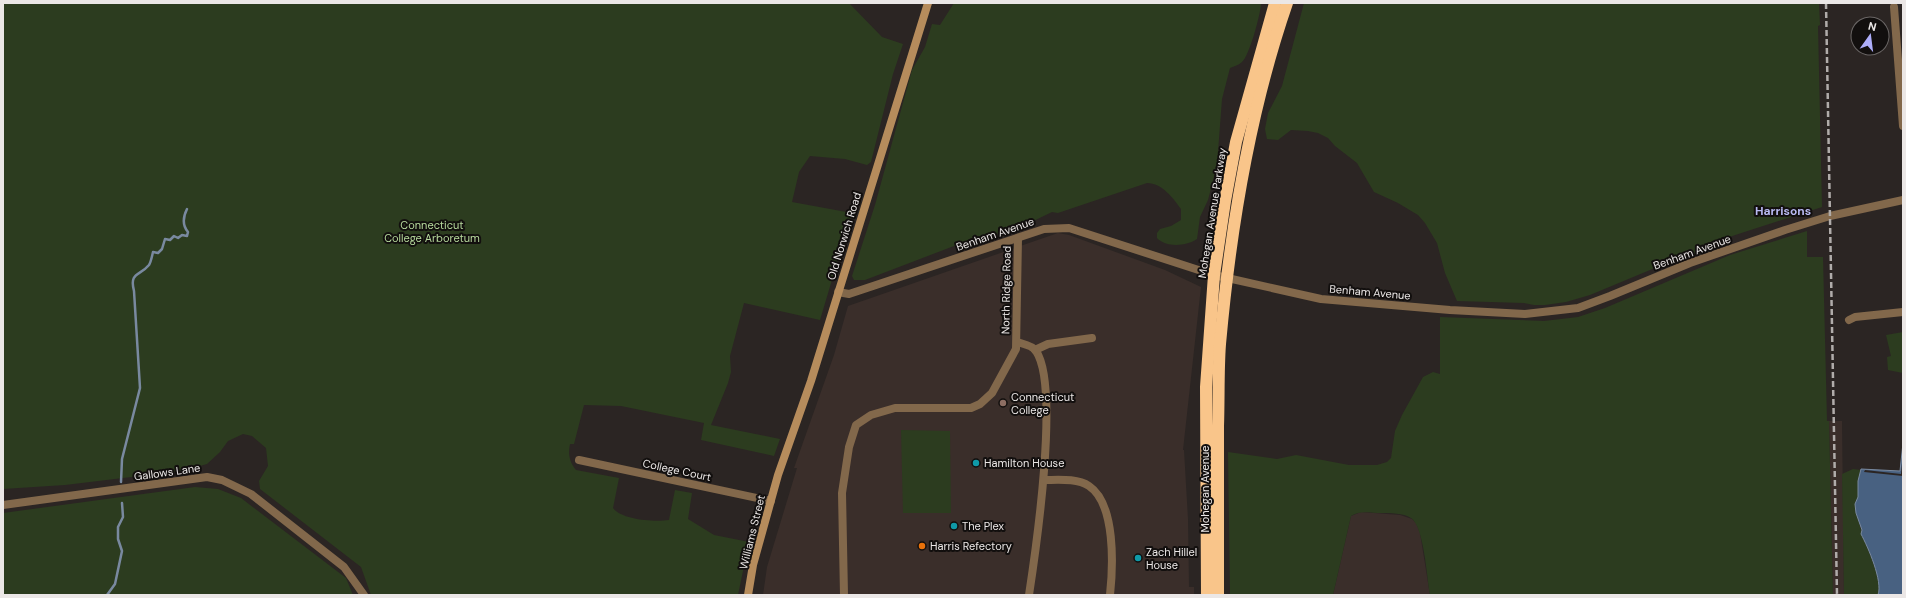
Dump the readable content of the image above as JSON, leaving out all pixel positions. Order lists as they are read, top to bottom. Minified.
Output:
{"streets":{"highway":["Mohegan Avenue Parkway","Mohegan Avenue"],"street":["Benham Avenue","Old Norwich Road","North Ridge Road","College Court","Gallows Lane","Williams Street"]},"crossings":[["Mohegan Avenue Parkway","Benham Avenue"],["Mohegan Avenue Parkway","Mohegan Avenue"],["Benham Avenue","Old Norwich Road"],["Benham Avenue","North Ridge Road"],["Old Norwich Road","Williams Street"],["College Court","Williams Street"]],"districts":["Harrisons"],"parks":["Connecticut College Arboretum"],"places":["Connecticut College","Hamilton House","The Plex","Harris Refectory","Zach Hillel House"],"north":"top"}
